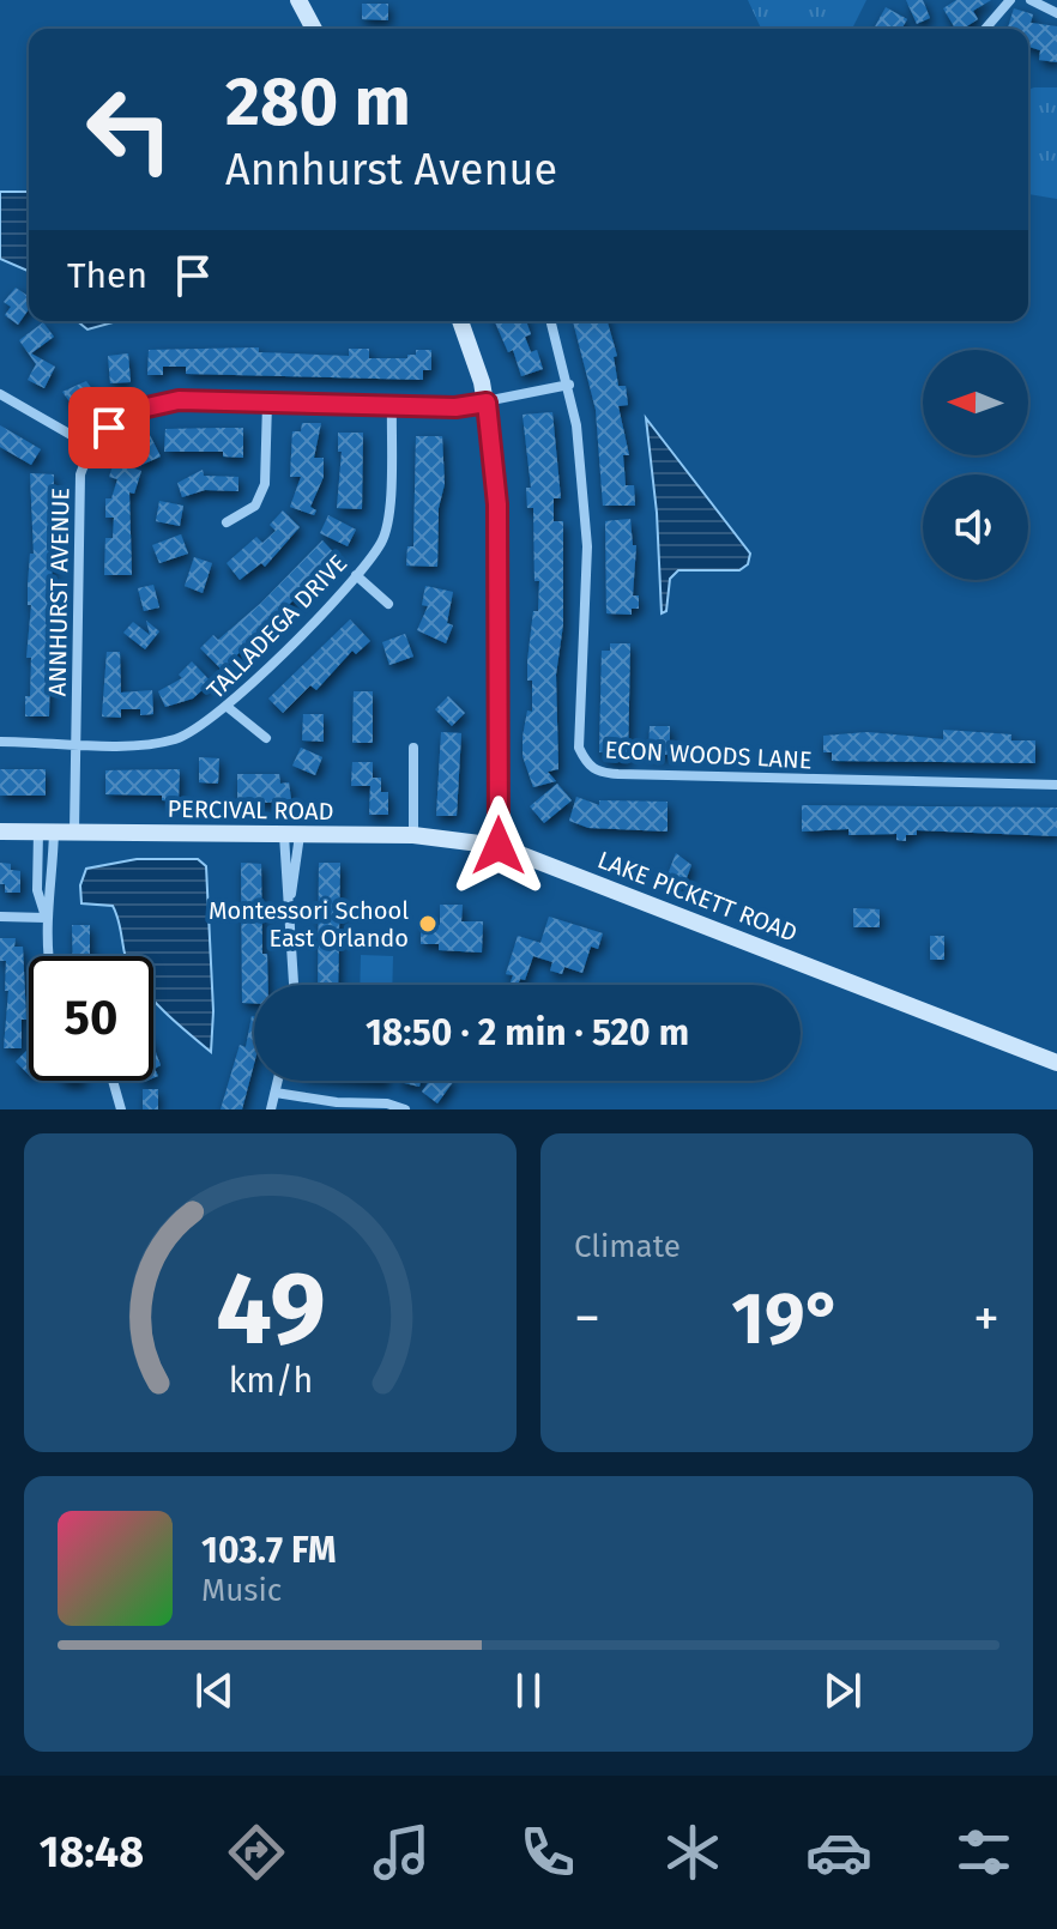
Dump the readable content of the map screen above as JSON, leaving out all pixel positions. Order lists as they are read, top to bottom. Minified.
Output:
{"streets":{"main road":["PERCIVAL ROAD","LAKE PICKETT ROAD"],"street":["ANNHURST AVENUE","TALLADEGA DRIVE","ECON WOODS LANE"]},"crossings":[["ANNHURST AVENUE","TALLADEGA DRIVE"],["ANNHURST AVENUE","PERCIVAL ROAD"],["PERCIVAL ROAD","LAKE PICKETT ROAD"]],"places":["Montessori School East Orlando"],"north":"left","page":{"turn":["280 m","Annhurst Avenue"],"then":"Then","limit":"50","trip":"18:50 · 2 min · 520 m","tile":"Climate","heat":["−","19°","+"],"song":["103.7 FM","Music"],"tabs":"18:48","gauge":["49","km/h"]}}
